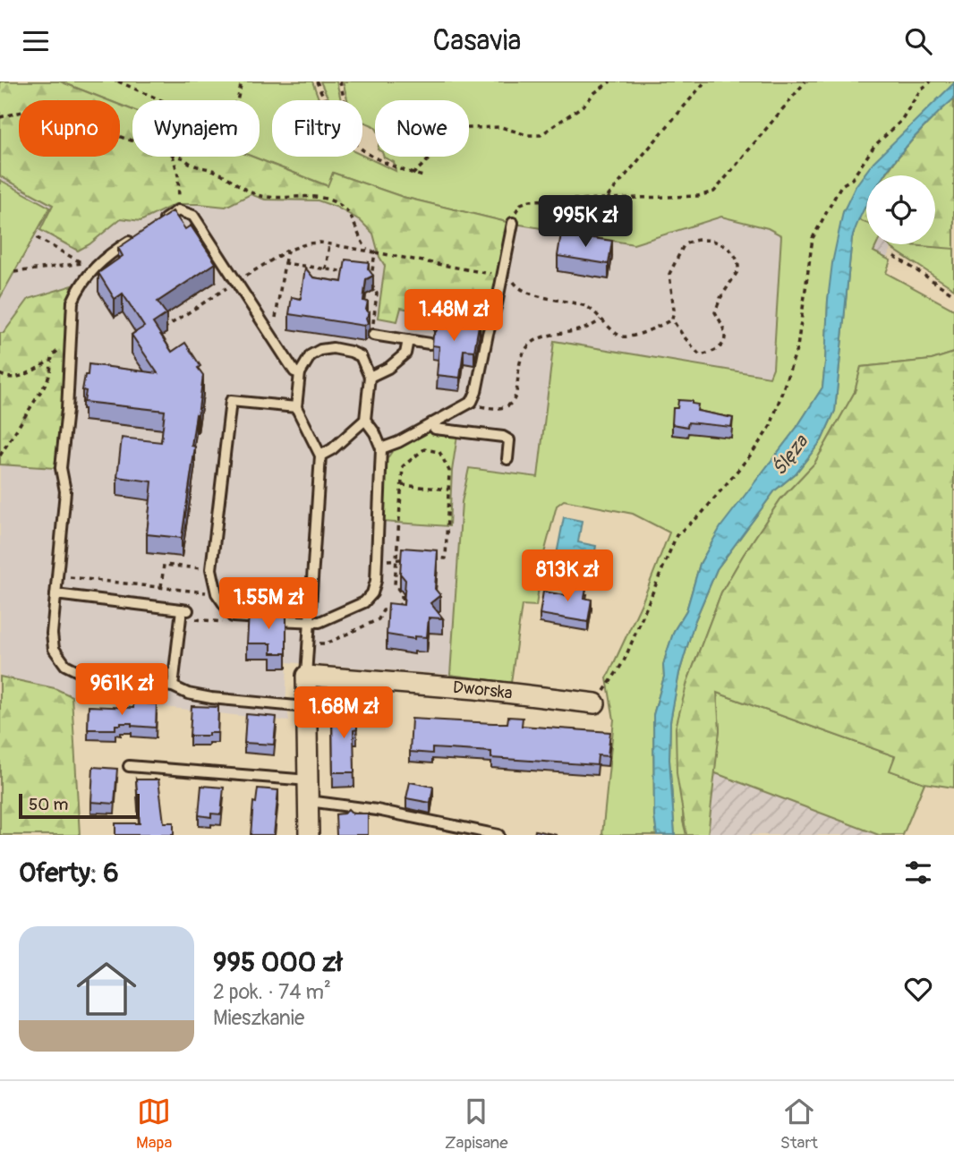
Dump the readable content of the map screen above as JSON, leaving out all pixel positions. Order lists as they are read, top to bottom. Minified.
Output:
{"streets":{"street":["Dworska"]},"water":["Ślęza"],"scale_bar":"50 m","page":{"header":"Casavia","chip":["Kupno","Wynajem","Filtry","Nowe"],"price":["995K zł","1.48M zł","813K zł","1.55M zł","961K zł","1.68M zł"],"scale":"50 m","heading":"Oferty: 6","list":[{"name":"995 000 zł","note":"2 pok. · 74 m² · Mieszkanie"}],"tabs":["Mapa","Zapisane","Start"]}}
